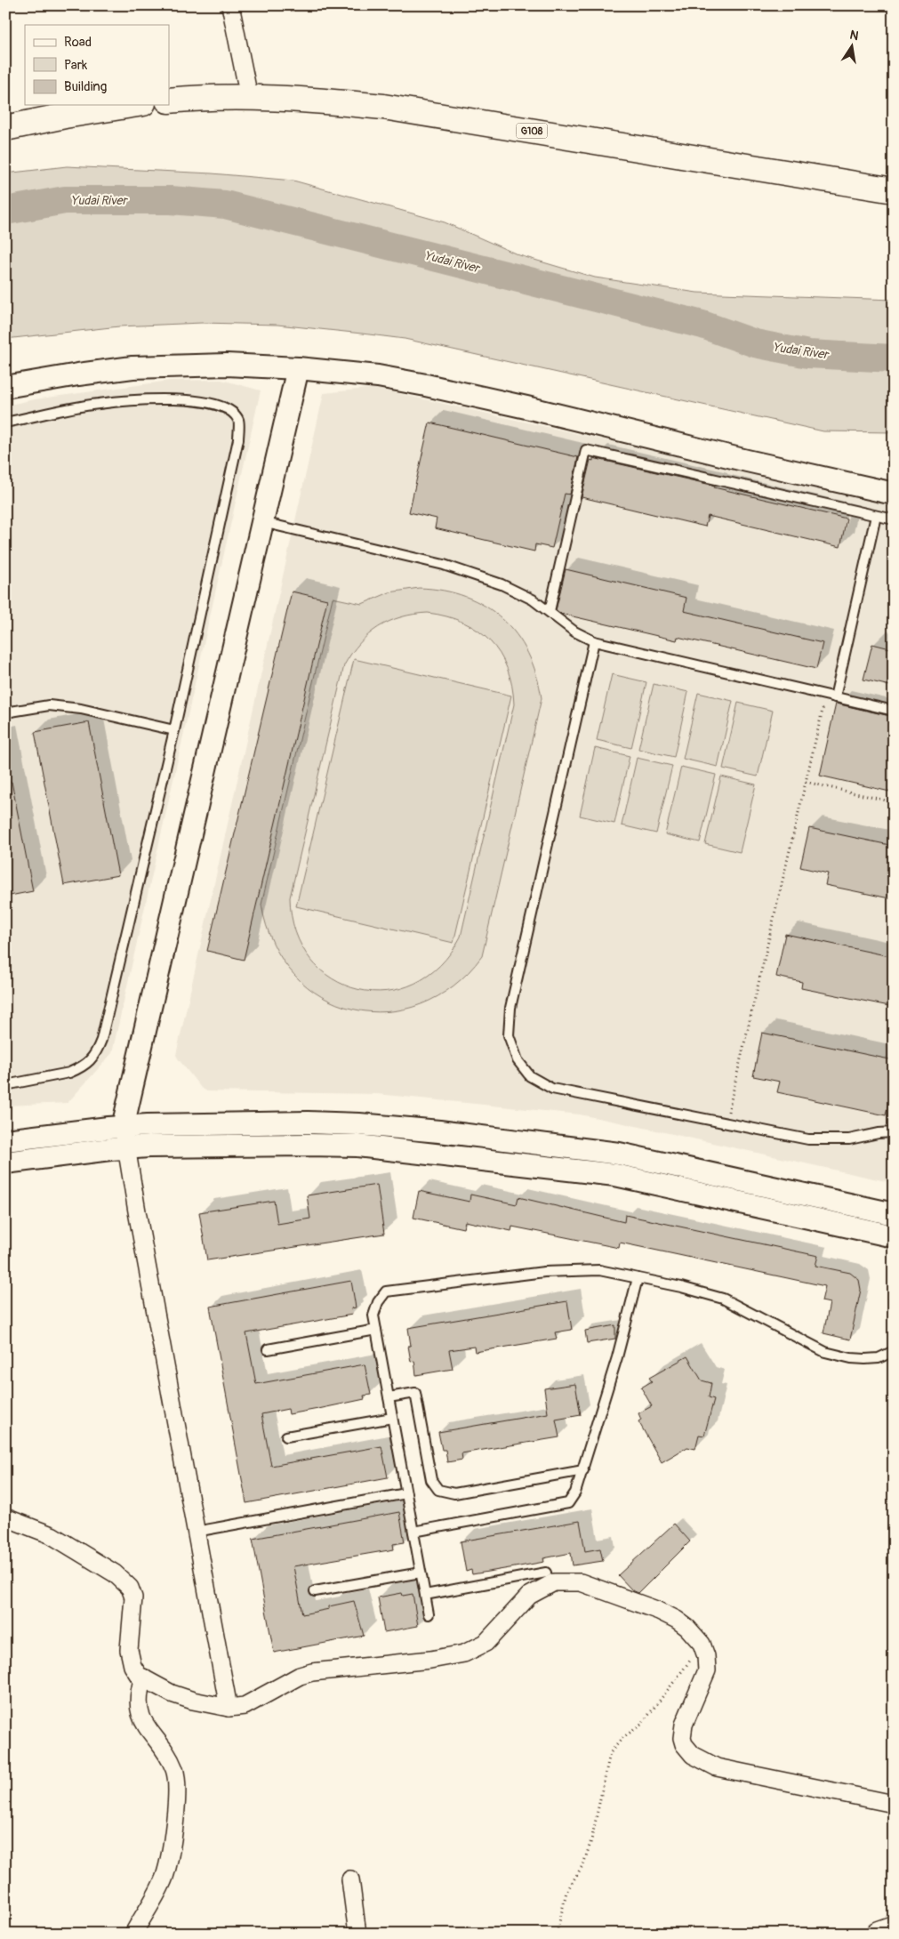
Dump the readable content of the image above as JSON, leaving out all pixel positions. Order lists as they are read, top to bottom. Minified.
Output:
{"streets":{"highway":["G108"]},"water":["Yudai River"],"legend":["Road","Park","Building"],"north":"top"}
